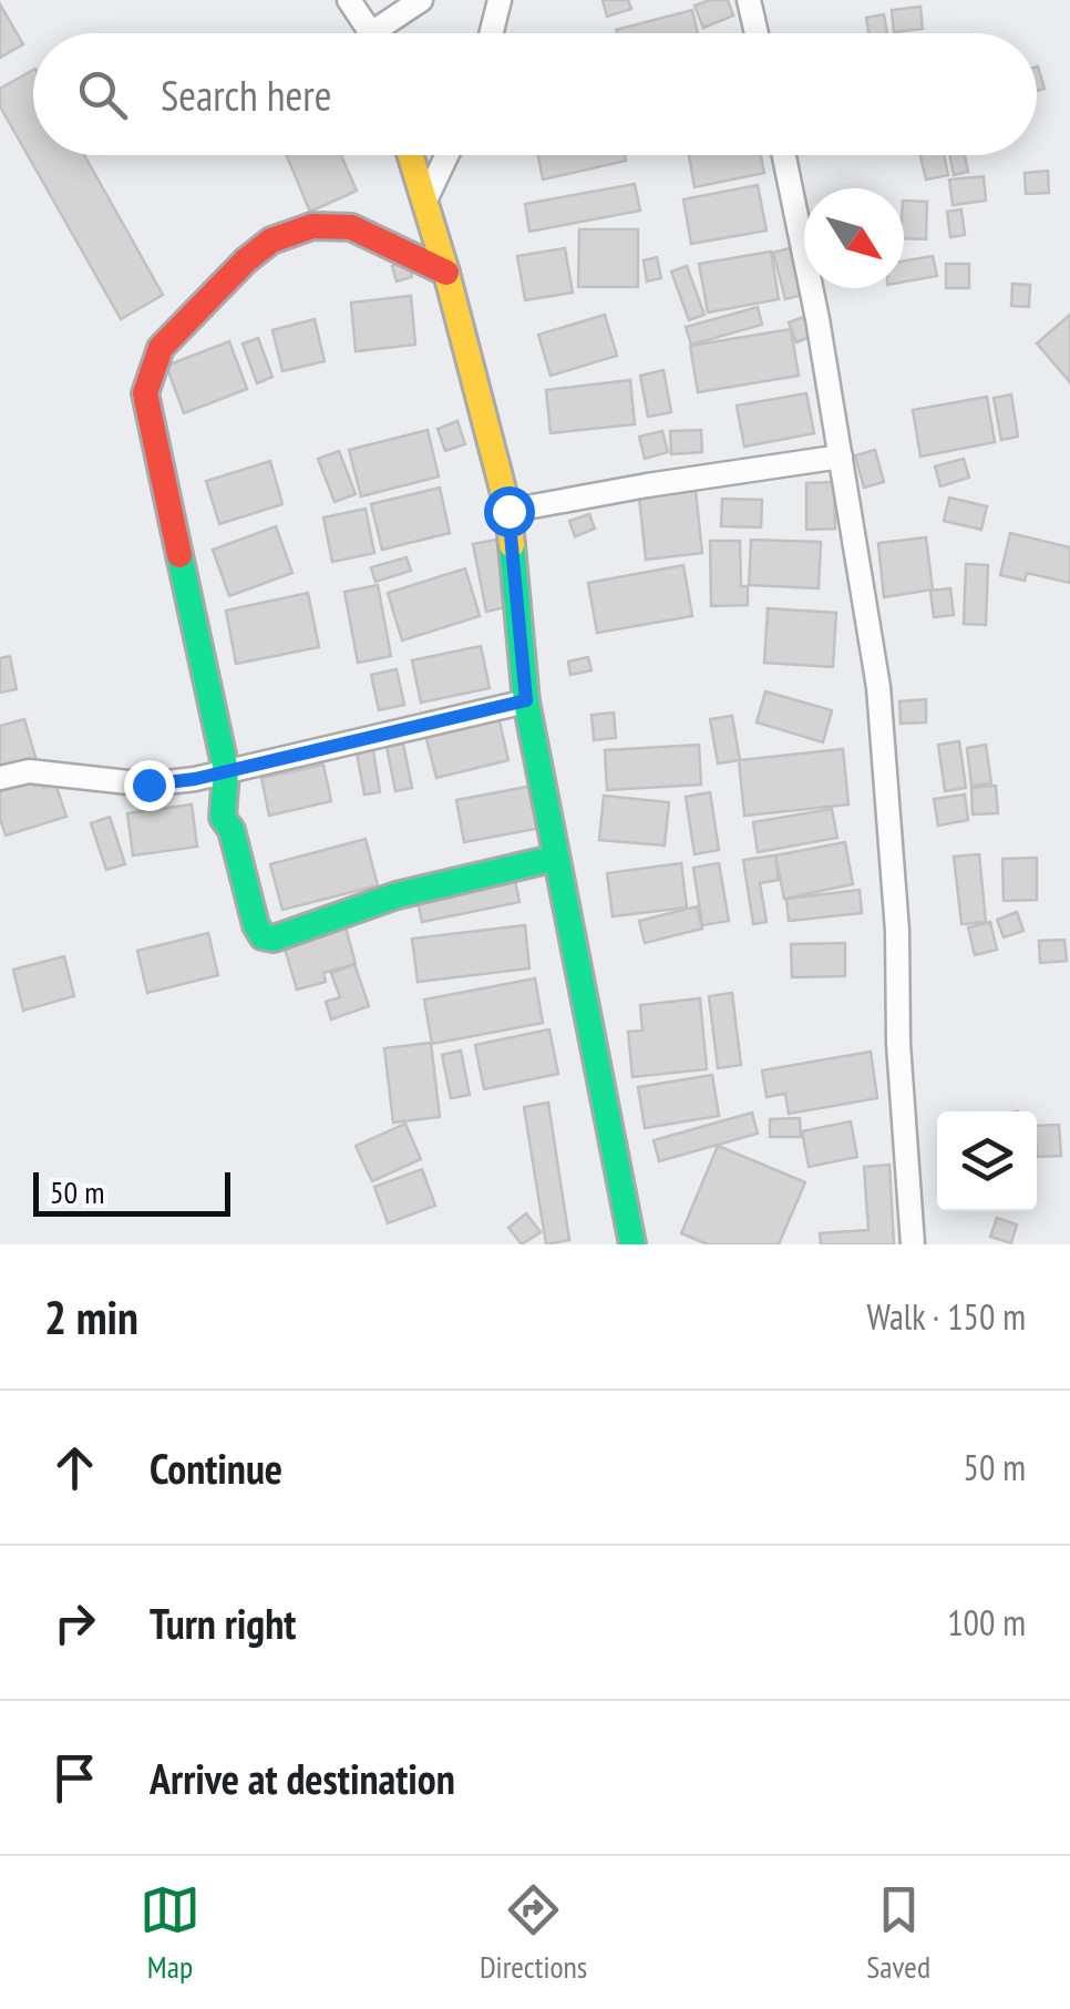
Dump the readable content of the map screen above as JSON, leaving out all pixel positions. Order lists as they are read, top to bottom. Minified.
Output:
{"scale_bar":"50 m","north":"bottom right","page":{"search":"Search here","scale":"50 m","heading":["2 min","Walk · 150 m"],"list":[["Continue","50 m"],["Turn right","100 m"],"Arrive at destination"],"nav":["Map","Directions","Saved"]}}
